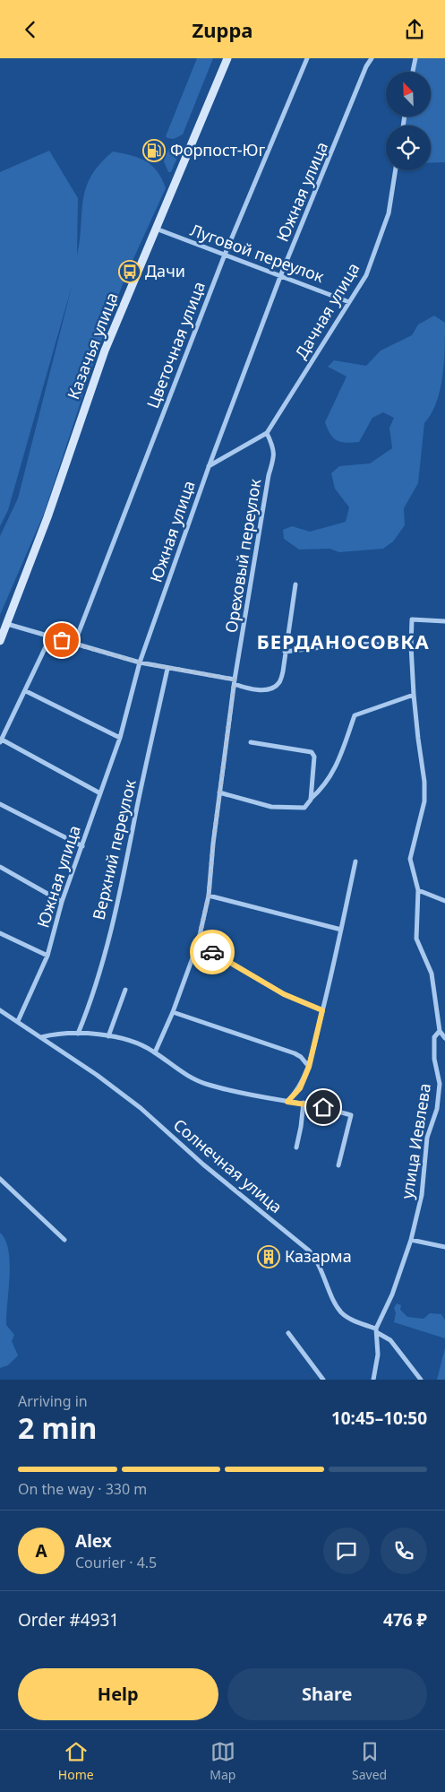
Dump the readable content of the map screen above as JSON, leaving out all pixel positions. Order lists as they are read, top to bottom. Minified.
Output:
{"streets":{"main road":["Казачья улица"],"street":["Южная улица","Луговой переулок","Дачная улица","Цветочная улица","Ореховый переулок","Верхний переулок","улица Иевлева","Солнечная улица"]},"crossings":[["Южная улица","Луговой переулок"],["Южная улица","Солнечная улица"],["Луговой переулок","Дачная улица"],["Луговой переулок","Цветочная улица"],["Луговой переулок","Казачья улица"],["Дачная улица","Ореховый переулок"],["улица Иевлева","Солнечная улица"]],"districts":["БЕРДАНОСОВКА"],"places":{"fuel station":["Форпост-Юг"],"bus stop":["Дачи"],"building":["Казарма"]},"north":"top left","page":{"header":"Zuppa","heading":["2 min","Arriving in","10:45–10:50"],"panel":["Alex","Courier · 4.5","Order #4931","476 ₽"],"bar":"On the way · 330 m","round":"A","buttons":["Help","Share"],"tabs":["Home","Map","Saved"]}}
